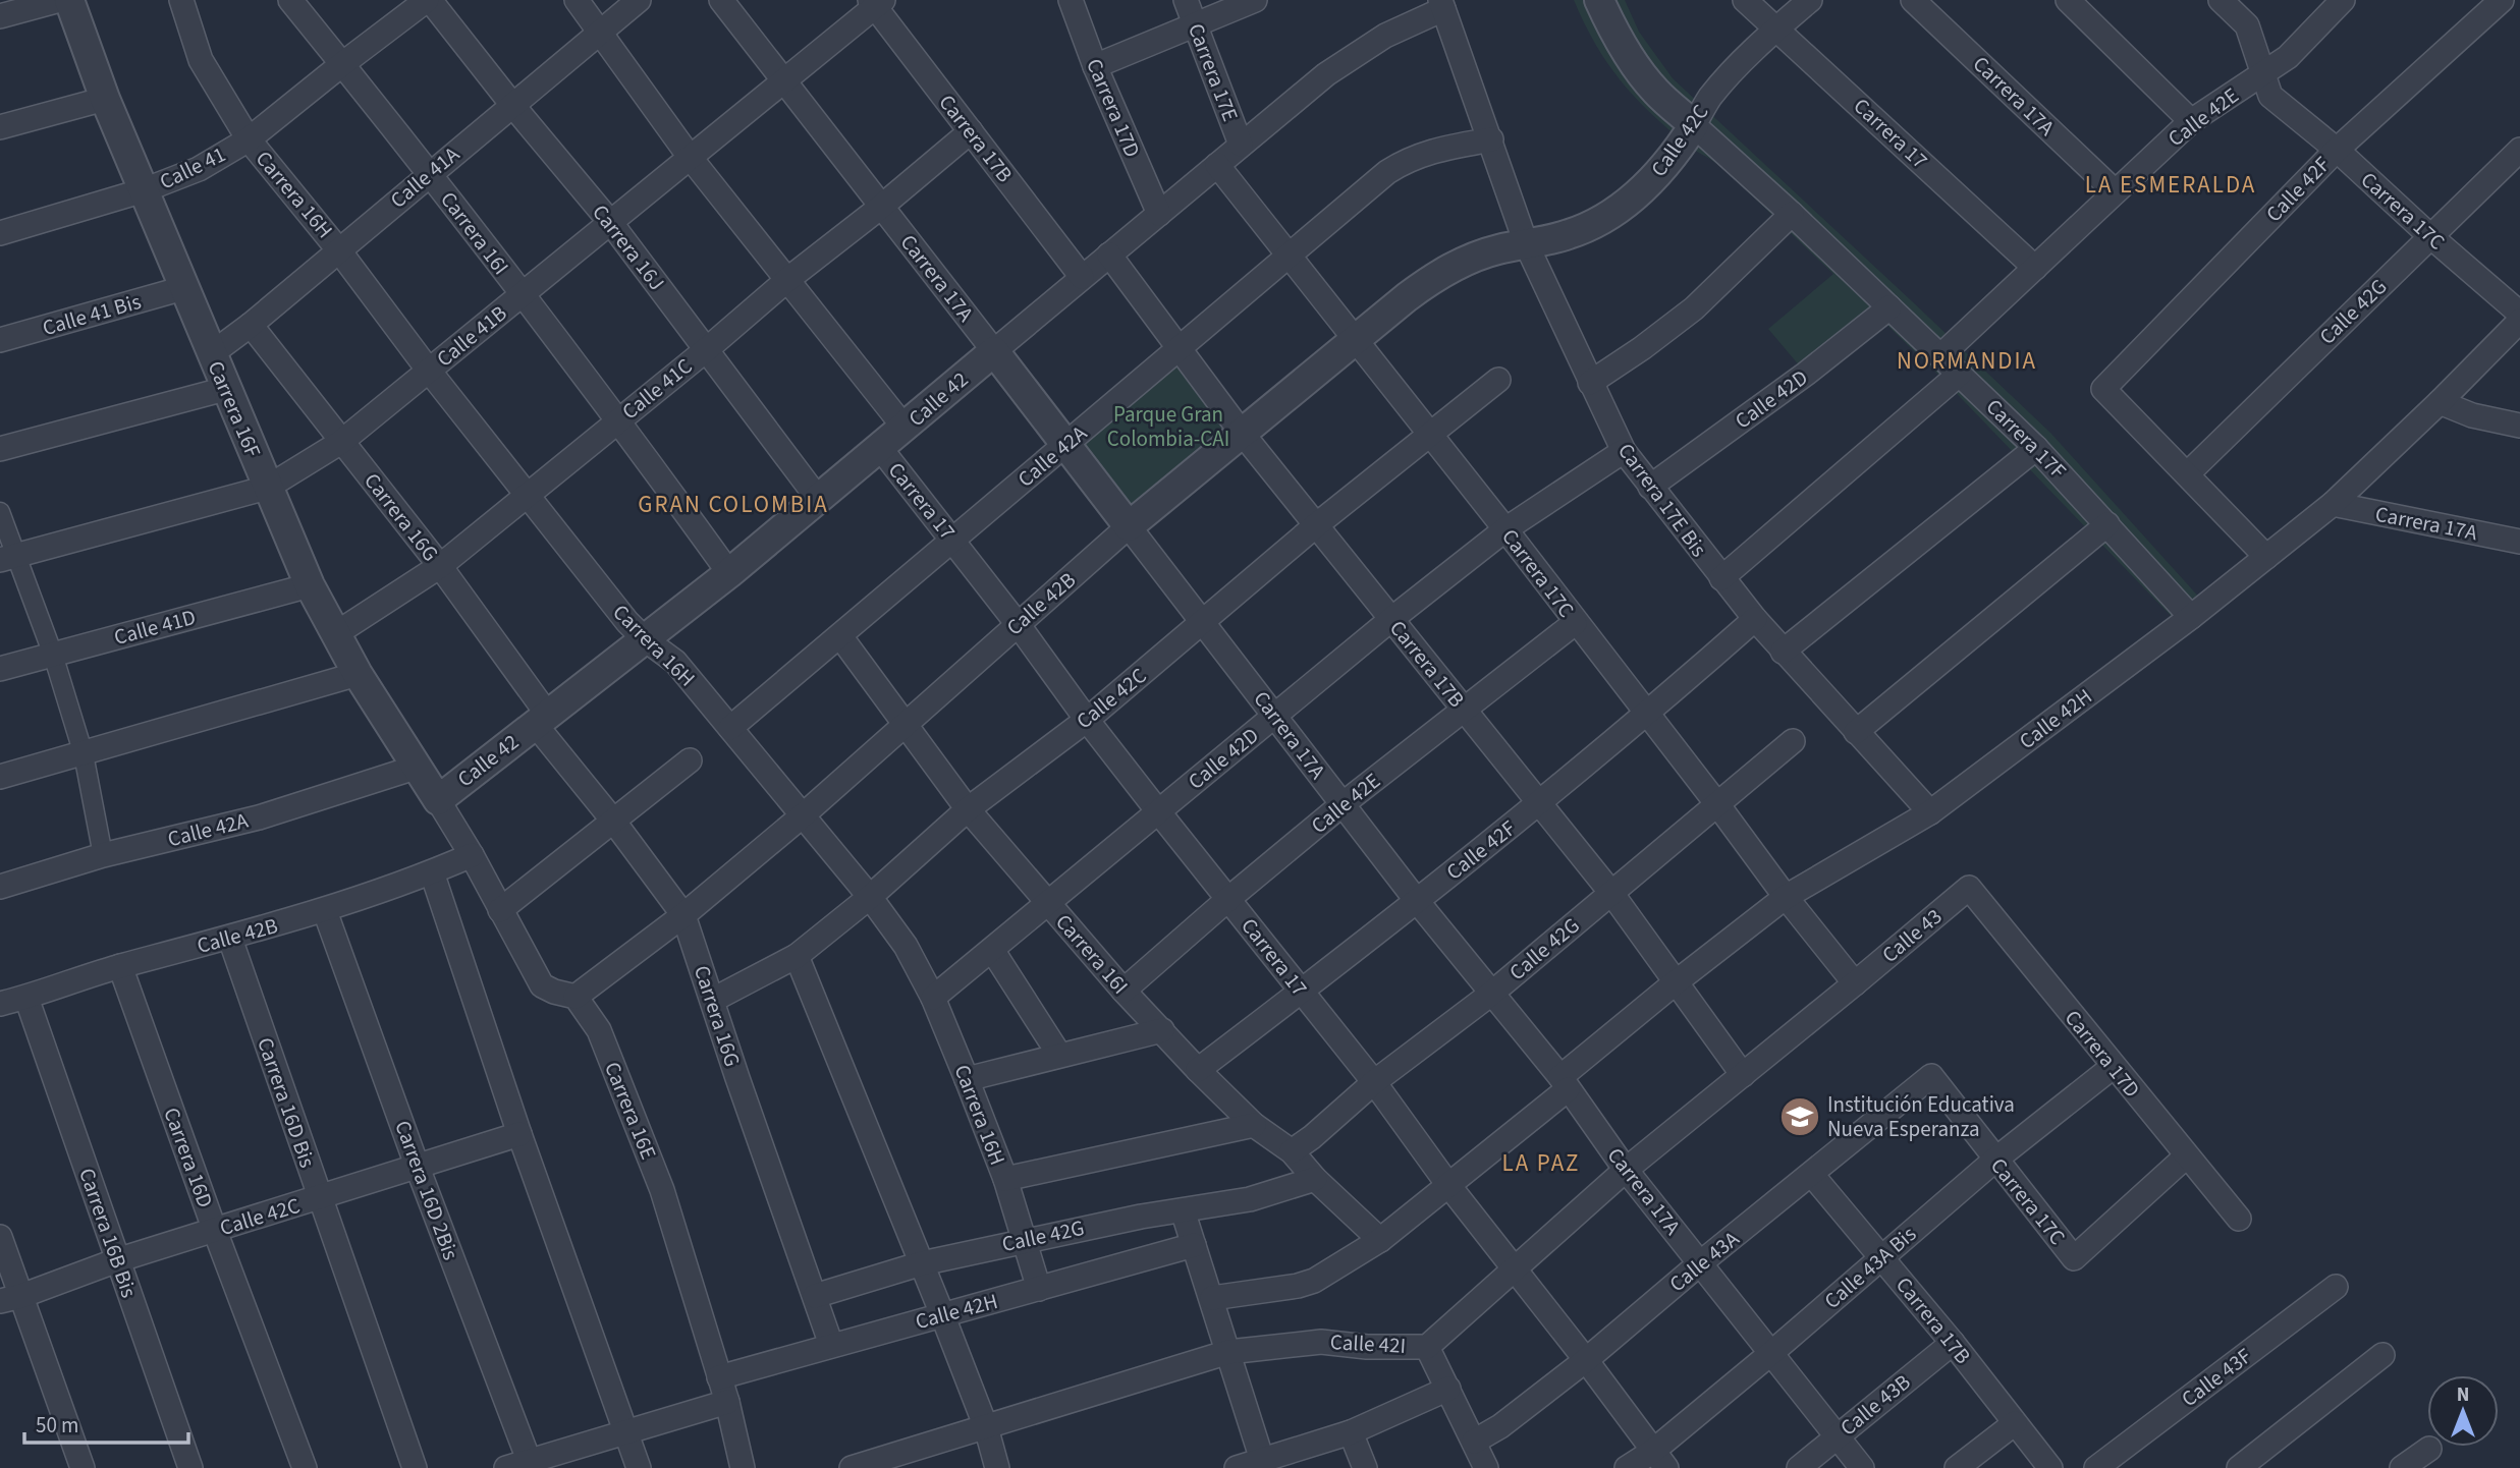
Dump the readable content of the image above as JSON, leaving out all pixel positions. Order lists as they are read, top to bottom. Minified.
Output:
{"streets":{"street":["Carrera 17E","Carrera 17A","Carrera 17D","Calle 42E","Carrera 17","Carrera 17B","Calle 42C","Calle 41","Calle 41A","Calle 42F","Carrera 16H","Carrera 17C","Carrera 16I","Carrera 16J","Calle 42G","Calle 41 Bis","Calle 41B","Calle 41C","Calle 42","Calle 42D","Carrera 16F","Carrera 17F","Calle 42A","Carrera 17E Bis","Carrera 16G","Calle 42B","Calle 41D","Calle 42H","Calle 43","Carrera 16D Bis","Carrera 16E","Carrera 16D","Carrera 16D 2Bis","Carrera 16B Bis","Calle 43A","Calle 43A Bis","Calle 42I","Calle 43F","Calle 43B"]},"crossings":[["Carrera 17E","Calle 42"],["Carrera 17A","Calle 42E"],["Carrera 17A","Calle 42C"],["Carrera 17A","Calle 42F"],["Carrera 17A","Calle 42G"],["Carrera 17A","Calle 41B"],["Carrera 17A","Calle 41C"],["Carrera 17A","Calle 42"],["Carrera 17A","Calle 42D"],["Carrera 17A","Calle 42A"],["Carrera 17A","Calle 42B"],["Carrera 17A","Calle 42H"],["Carrera 17A","Calle 43A"],["Carrera 17A","Calle 43A Bis"],["Carrera 17A","Calle 42I"],["Carrera 17A","Calle 43B"],["Carrera 17D","Carrera 17C"],["Carrera 17D","Calle 42"],["Carrera 17D","Calle 43"],["Carrera 17D","Calle 43A Bis"],["Calle 42E","Carrera 17"],["Calle 42E","Carrera 17B"],["Calle 42E","Carrera 17C"],["Calle 42E","Carrera 16I"],["Calle 42E","Carrera 17F"],["Carrera 17","Calle 42C"],["Carrera 17","Calle 41A"],["Carrera 17","Calle 42F"],["Carrera 17","Calle 42G"],["Carrera 17","Calle 41B"],["Carrera 17","Calle 41C"],["Carrera 17","Calle 42"],["Carrera 17","Calle 42D"],["Carrera 17","Calle 42A"],["Carrera 17","Calle 42B"],["Carrera 17","Calle 42H"],["Carrera 17","Calle 43A"],["Carrera 17","Calle 43A Bis"],["Carrera 17","Calle 42I"],["Carrera 17B","Calle 42C"],["Carrera 17B","Calle 42F"],["Carrera 17B","Calle 42G"],["Carrera 17B","Calle 41B"],["Carrera 17B","Calle 41C"],["Carrera 17B","Calle 42"],["Carrera 17B","Calle 42D"],["Carrera 17B","Calle 42A"],["Carrera 17B","Calle 42B"],["Carrera 17B","Calle 42H"],["Carrera 17B","Calle 43A"],["Carrera 17B","Calle 43A Bis"],["Carrera 17B","Calle 42I"],["Carrera 17B","Calle 43B"],["Calle 42C","Carrera 16H"],["Calle 42C","Carrera 17C"],["Calle 42C","Carrera 16I"],["Calle 42C","Carrera 17F"],["Calle 42C","Carrera 17E Bis"],["Calle 42C","Carrera 16G"],["Calle 42C","Calle 42B"],["Calle 42C","Carrera 16D Bis"],["Calle 42C","Carrera 16D"],["Calle 42C","Carrera 16D 2Bis"],["Calle 42C","Carrera 16B Bis"],["Calle 41","Carrera 16H"],["Calle 41","Carrera 16I"],["Calle 41","Carrera 16J"],["Calle 41","Carrera 16F"],["Calle 41A","Carrera 16H"],["Calle 41A","Carrera 16I"],["Calle 41A","Carrera 16J"],["Calle 41A","Carrera 16F"],["Calle 41A","Carrera 16G"],["Calle 42F","Carrera 17C"],["Calle 42F","Carrera 16I"],["Calle 42F","Calle 42G"],["Calle 42F","Carrera 17E Bis"],["Carrera 16H","Calle 42G"],["Carrera 16H","Calle 41B"],["Carrera 16H","Calle 41C"],["Carrera 16H","Calle 42"],["Carrera 16H","Calle 42D"],["Carrera 16H","Calle 42A"],["Carrera 16H","Calle 42B"],["Carrera 16H","Calle 42H"],["Carrera 17C","Calle 42G"],["Carrera 17C","Calle 42"],["Carrera 17C","Calle 42D"],["Carrera 17C","Calle 42A"],["Carrera 17C","Calle 42B"],["Carrera 17C","Calle 42H"],["Carrera 17C","Calle 43"],["Carrera 17C","Calle 43A"],["Carrera 17C","Calle 43A Bis"],["Carrera 17C","Calle 42I"],["Carrera 16I","Calle 42G"],["Carrera 16I","Calle 41B"],["Carrera 16I","Calle 41C"],["Carrera 16I","Calle 42"],["Carrera 16I","Calle 42D"],["Carrera 16I","Calle 42A"],["Carrera 16I","Calle 42B"],["Carrera 16I","Calle 42H"],["Carrera 16J","Calle 41B"],["Carrera 16J","Calle 41C"],["Carrera 16J","Calle 42"],["Calle 42G","Carrera 16G"],["Calle 41 Bis","Carrera 16F"],["Calle 41B","Carrera 16F"],["Calle 41B","Carrera 16G"],["Calle 41C","Carrera 16F"],["Calle 41C","Carrera 16G"],["Calle 42","Carrera 16F"],["Calle 42","Carrera 17E Bis"],["Calle 42","Carrera 16G"],["Calle 42D","Carrera 17F"],["Calle 42D","Carrera 17E Bis"],["Carrera 16F","Calle 42A"],["Carrera 16F","Calle 41D"],["Carrera 17F","Calle 42H"],["Calle 42A","Carrera 17E Bis"],["Carrera 17E Bis","Calle 42B"],["Carrera 17E Bis","Calle 42H"],["Carrera 16G","Calle 42B"],["Carrera 16G","Calle 42H"],["Calle 42B","Carrera 16D Bis"],["Calle 42B","Carrera 16E"],["Calle 42B","Carrera 16D"],["Calle 42B","Carrera 16D 2Bis"],["Calle 42B","Carrera 16B Bis"],["Calle 42H","Carrera 16E"],["Calle 43","Calle 42I"]],"districts":["LA ESMERALDA","NORMANDIA","GRAN COLOMBIA","LA PAZ"],"parks":["Parque Gran Colombia-CAI"],"places":{"school or university":["Institución Educativa Nueva Esperanza"]},"scale_bar":"50 m","north":"top"}
